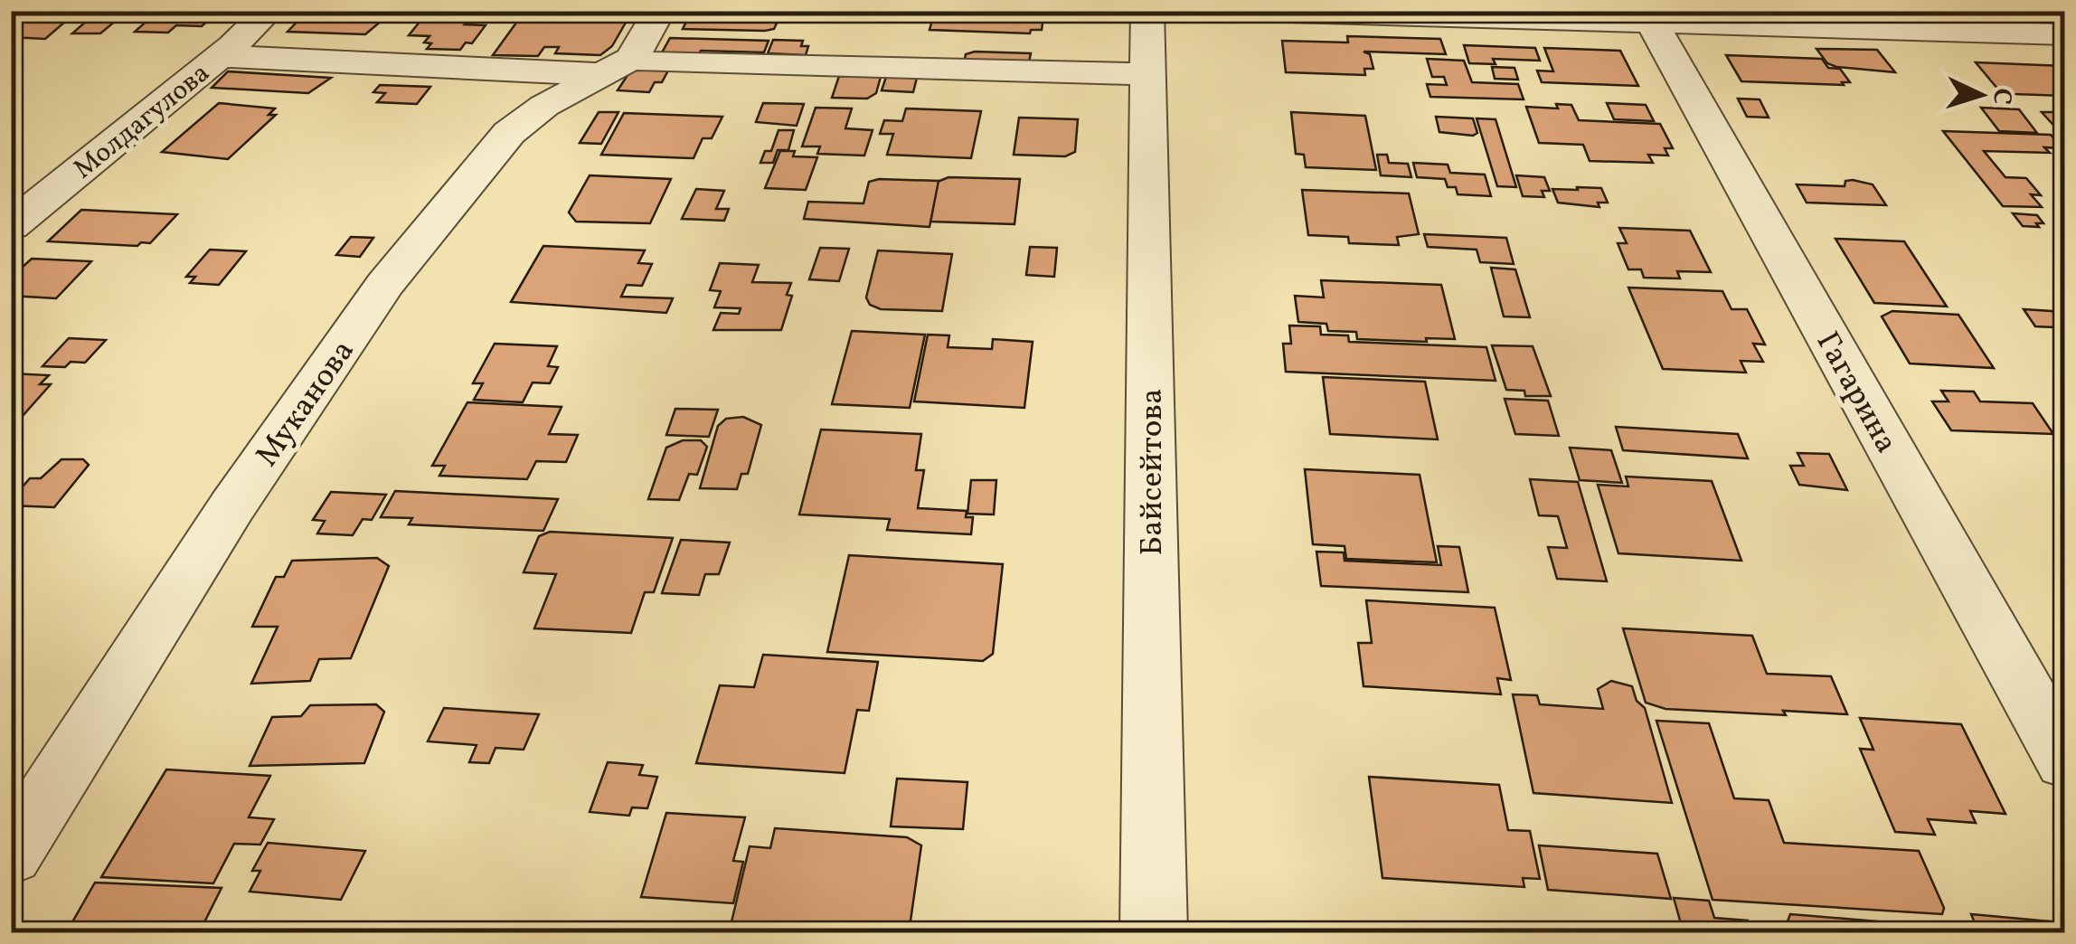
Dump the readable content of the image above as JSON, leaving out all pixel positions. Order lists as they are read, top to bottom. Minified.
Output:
{"streets":{"street":["Молдагулова","Гагарина","Муканова","Байсейтова"]},"north":"right"}
